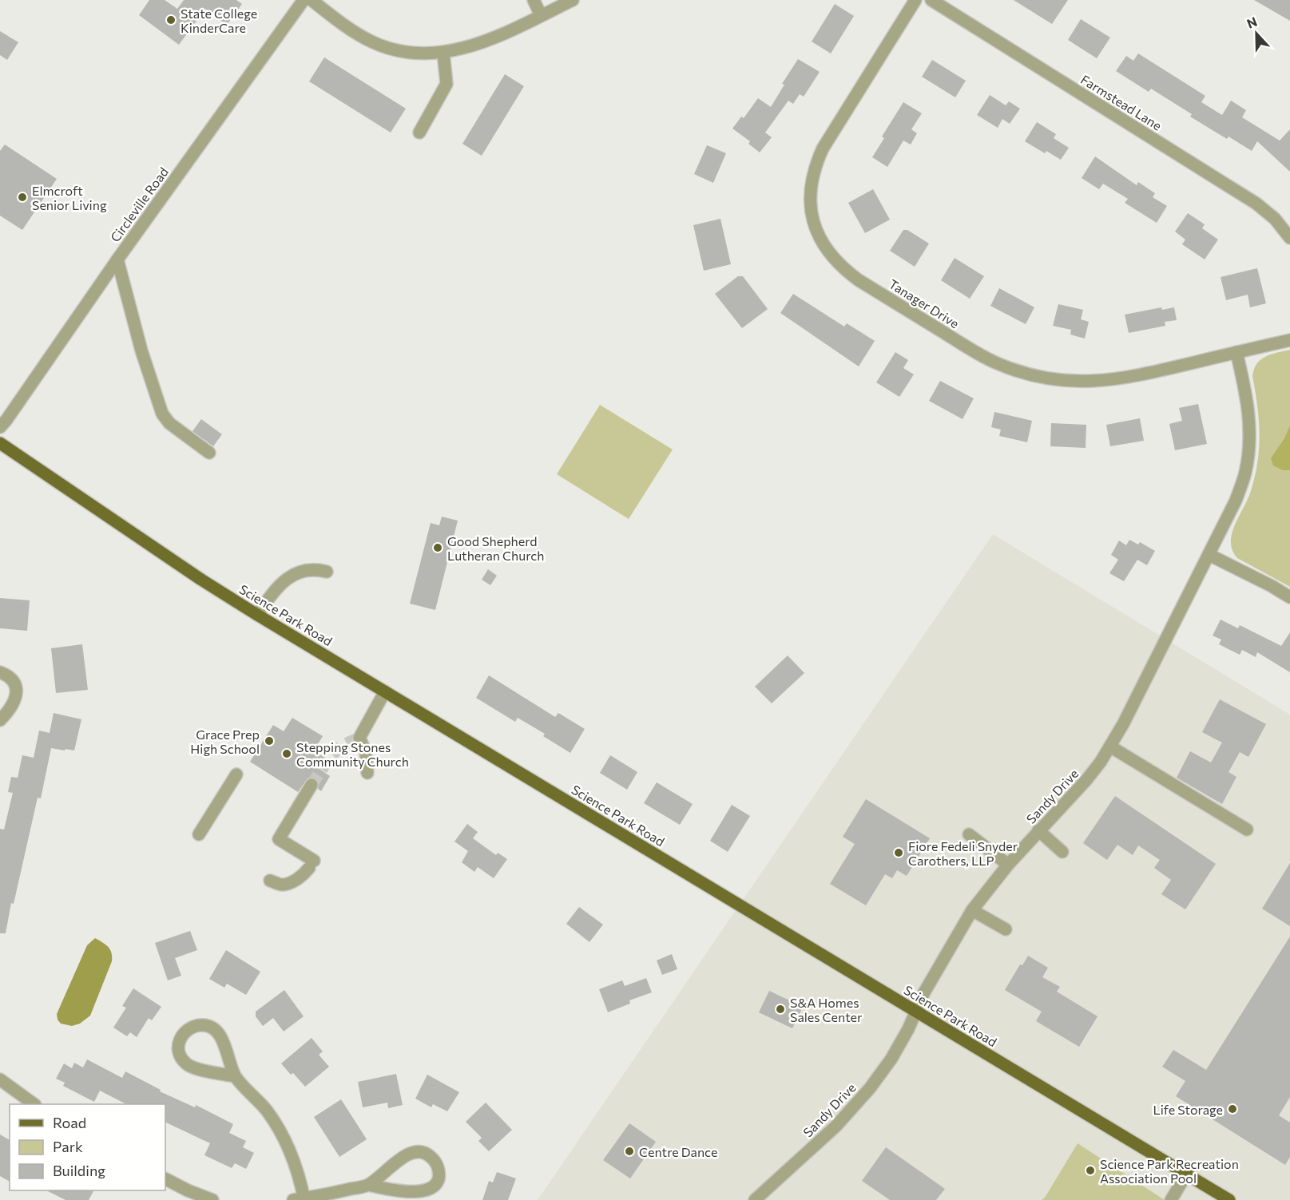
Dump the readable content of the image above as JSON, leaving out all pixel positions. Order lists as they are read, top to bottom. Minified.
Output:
{"streets":{"main road":["Science Park Road"],"street":["Farmstead Lane","Circleville Road","Tanager Drive","Sandy Drive"]},"crossings":[["Tanager Drive","Sandy Drive"],["Science Park Road","Sandy Drive"]],"places":["State College KinderCare","Elmcroft Senior Living","Good Shepherd Lutheran Church","Grace Prep High School","Stepping Stones Community Church","Fiore Fedeli Snyder Carothers, LLP","S&A Homes Sales Center","Life Storage","Centre Dance","Science Park Recreation Association Pool"],"legend":["Road","Park","Building"],"north":"top"}
